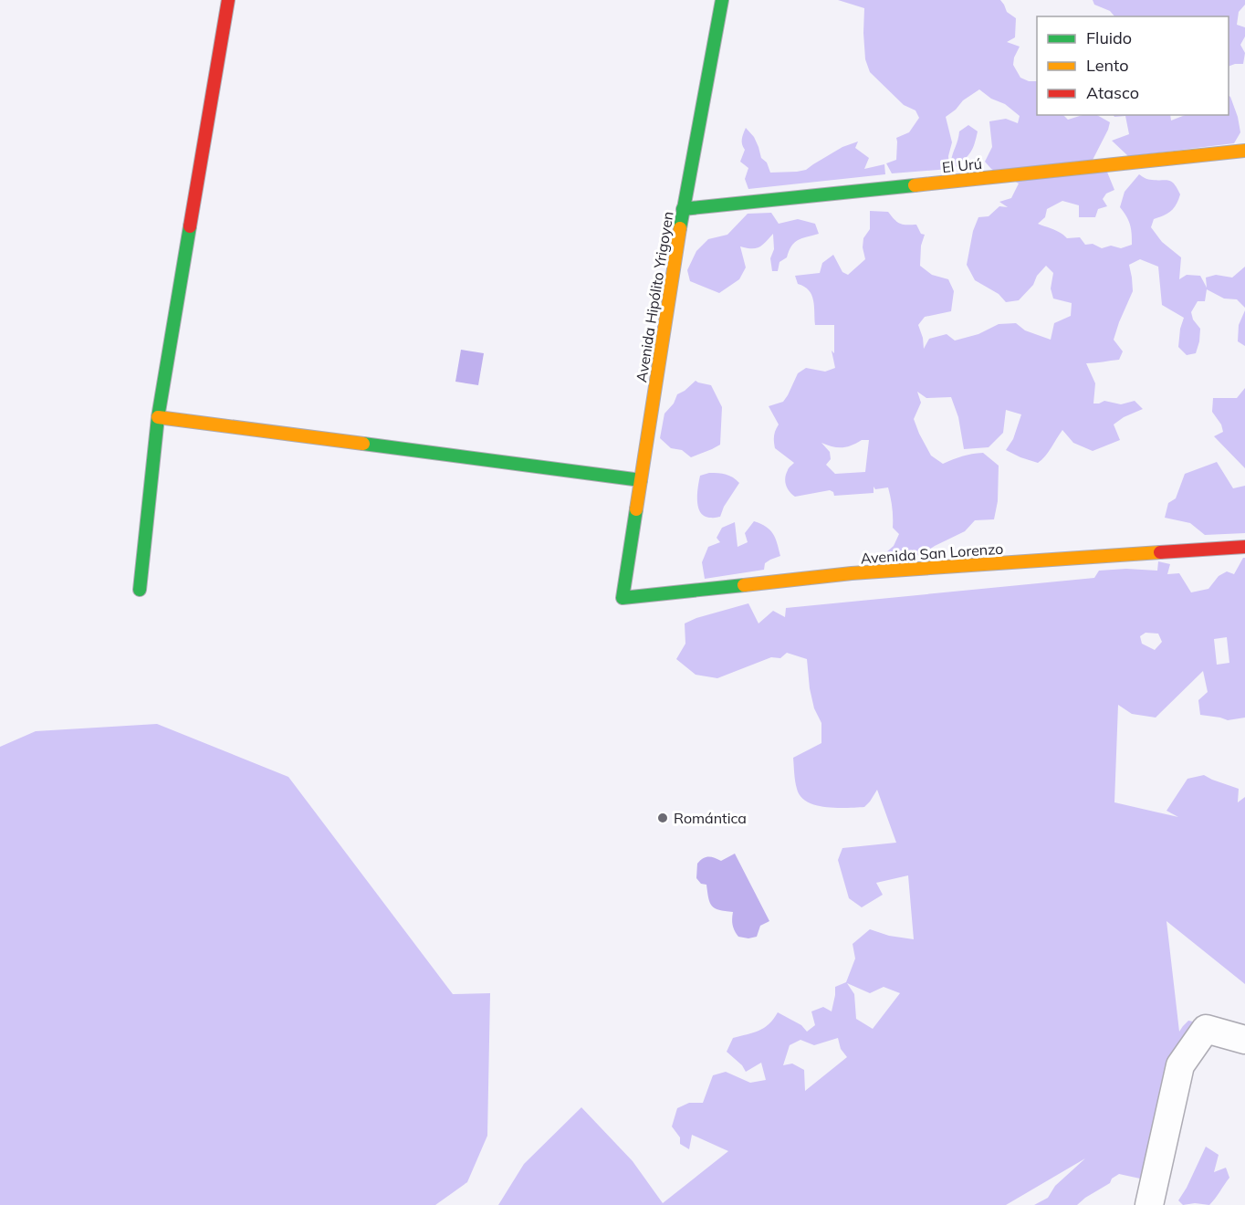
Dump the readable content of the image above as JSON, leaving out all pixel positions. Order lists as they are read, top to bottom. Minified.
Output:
{"streets":{"street":["El Urú","Avenida Hipólito Yrigoyen","Avenida San Lorenzo"]},"crossings":[["El Urú","Avenida Hipólito Yrigoyen"],["Avenida Hipólito Yrigoyen","Avenida San Lorenzo"]],"places":["Romántica"],"legend":["Fluido","Lento","Atasco"]}
